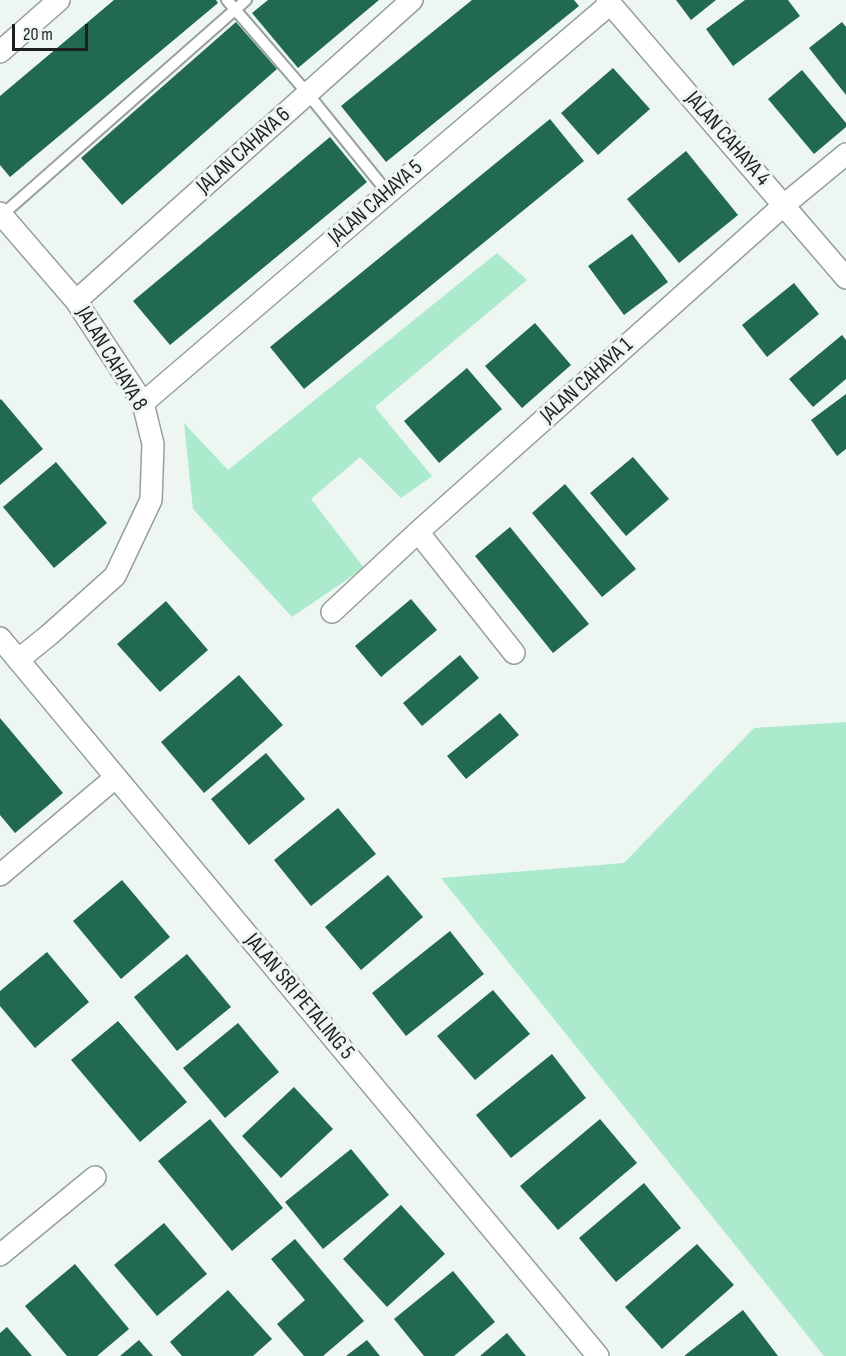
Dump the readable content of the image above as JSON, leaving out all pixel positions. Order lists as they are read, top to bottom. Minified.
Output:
{"streets":{"street":["JALAN CAHAYA 4","JALAN CAHAYA 6","JALAN CAHAYA 5","JALAN CAHAYA 8","JALAN CAHAYA 1","JALAN SRI PETALING 5"]},"crossings":[["JALAN CAHAYA 4","JALAN CAHAYA 5"],["JALAN CAHAYA 4","JALAN CAHAYA 1"],["JALAN CAHAYA 6","JALAN CAHAYA 8"],["JALAN CAHAYA 5","JALAN CAHAYA 8"],["JALAN CAHAYA 8","JALAN SRI PETALING 5"]],"scale_bar":"20 m"}
